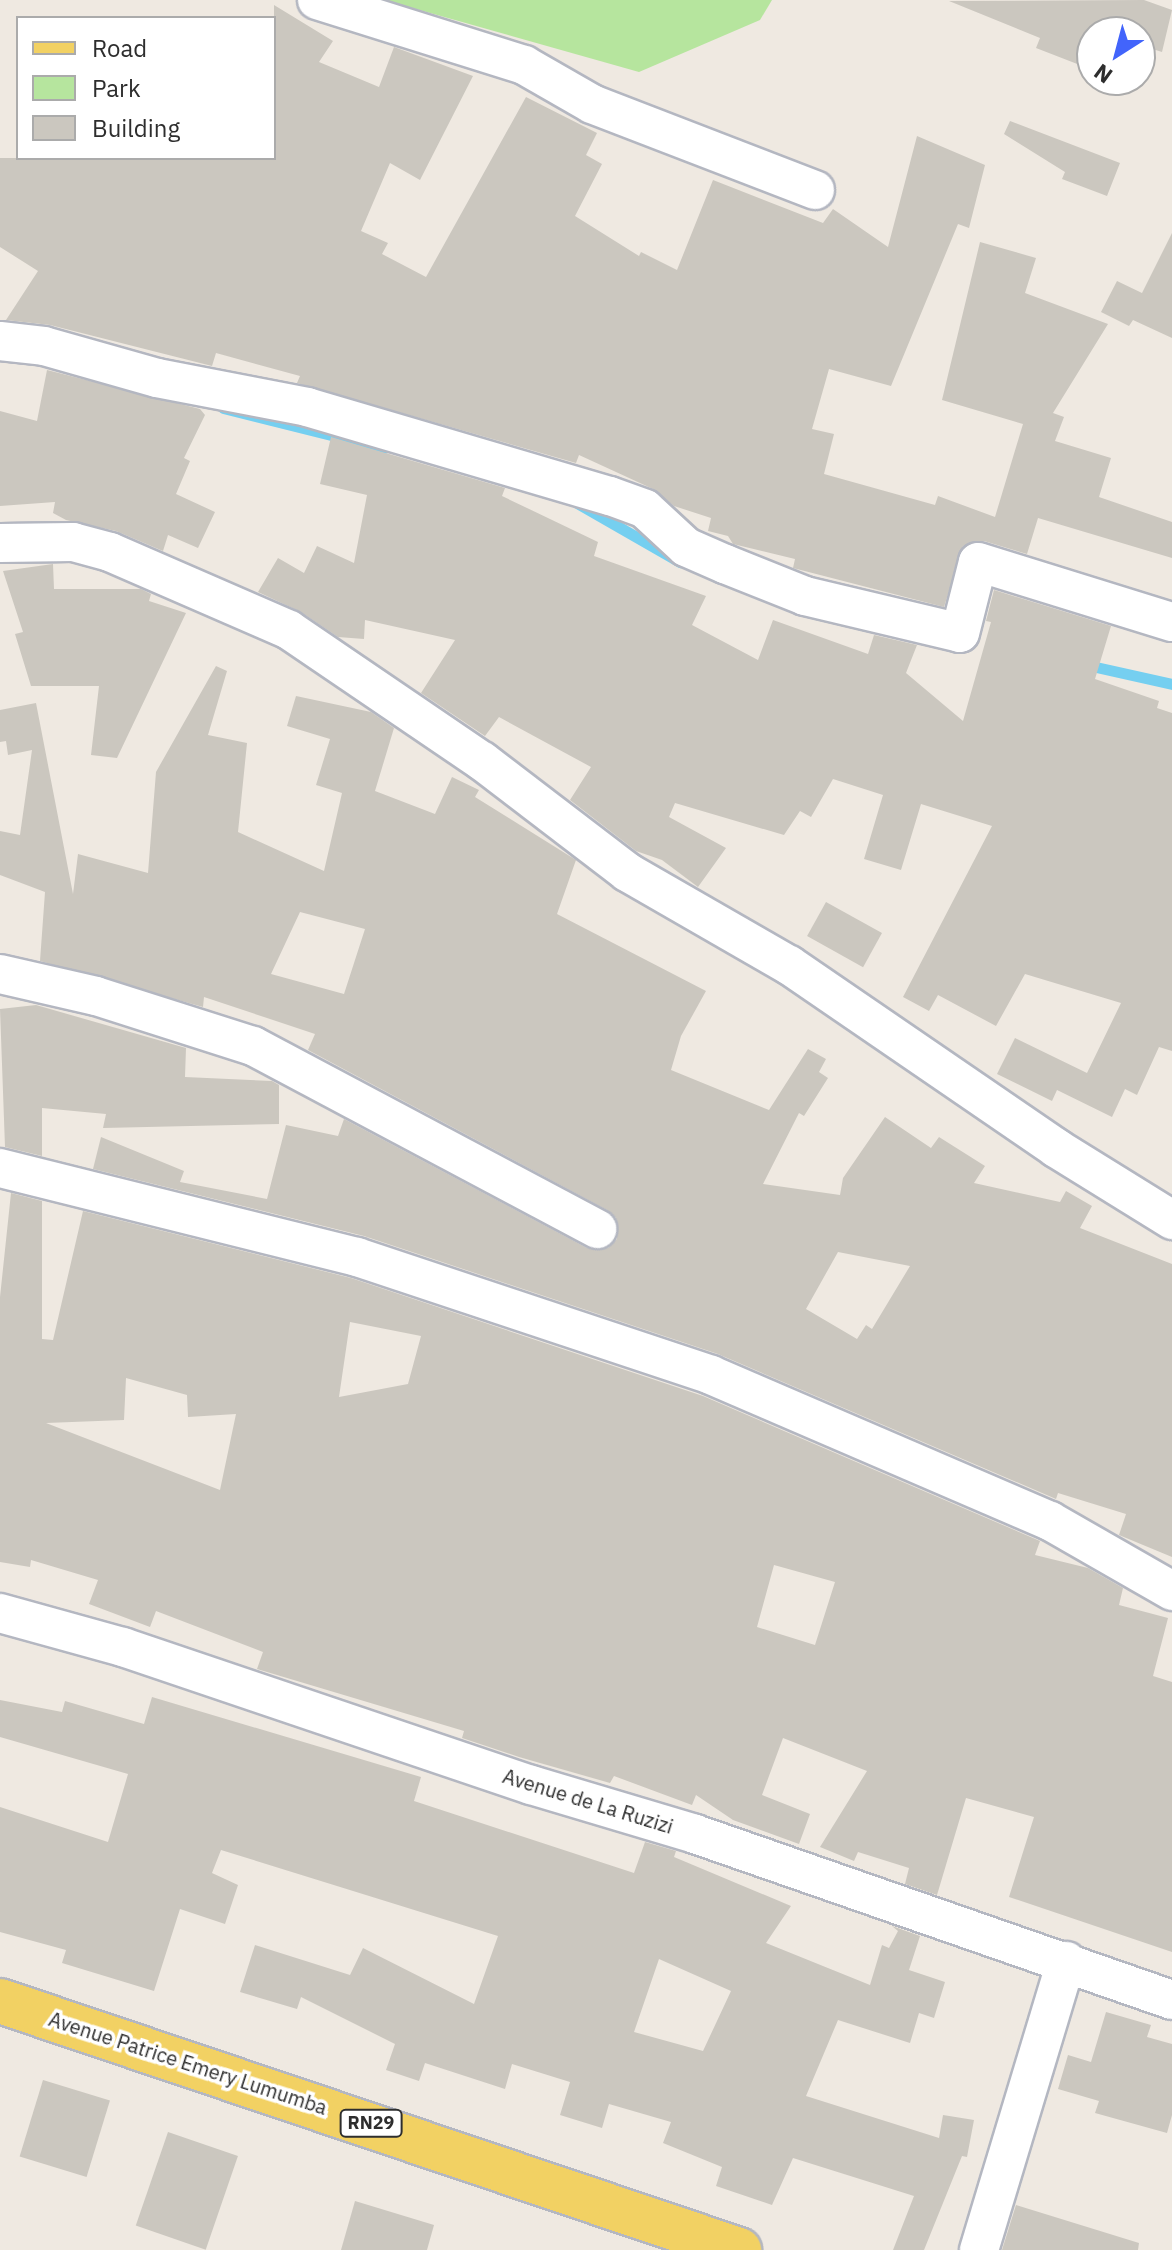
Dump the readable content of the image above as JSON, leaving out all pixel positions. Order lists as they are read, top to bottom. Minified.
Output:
{"streets":{"main road":["Avenue Patrice Emery Lumumba","RN29"],"street":["Avenue de La Ruzizi"]},"legend":["Road","Park","Building"],"north":"bottom left"}
